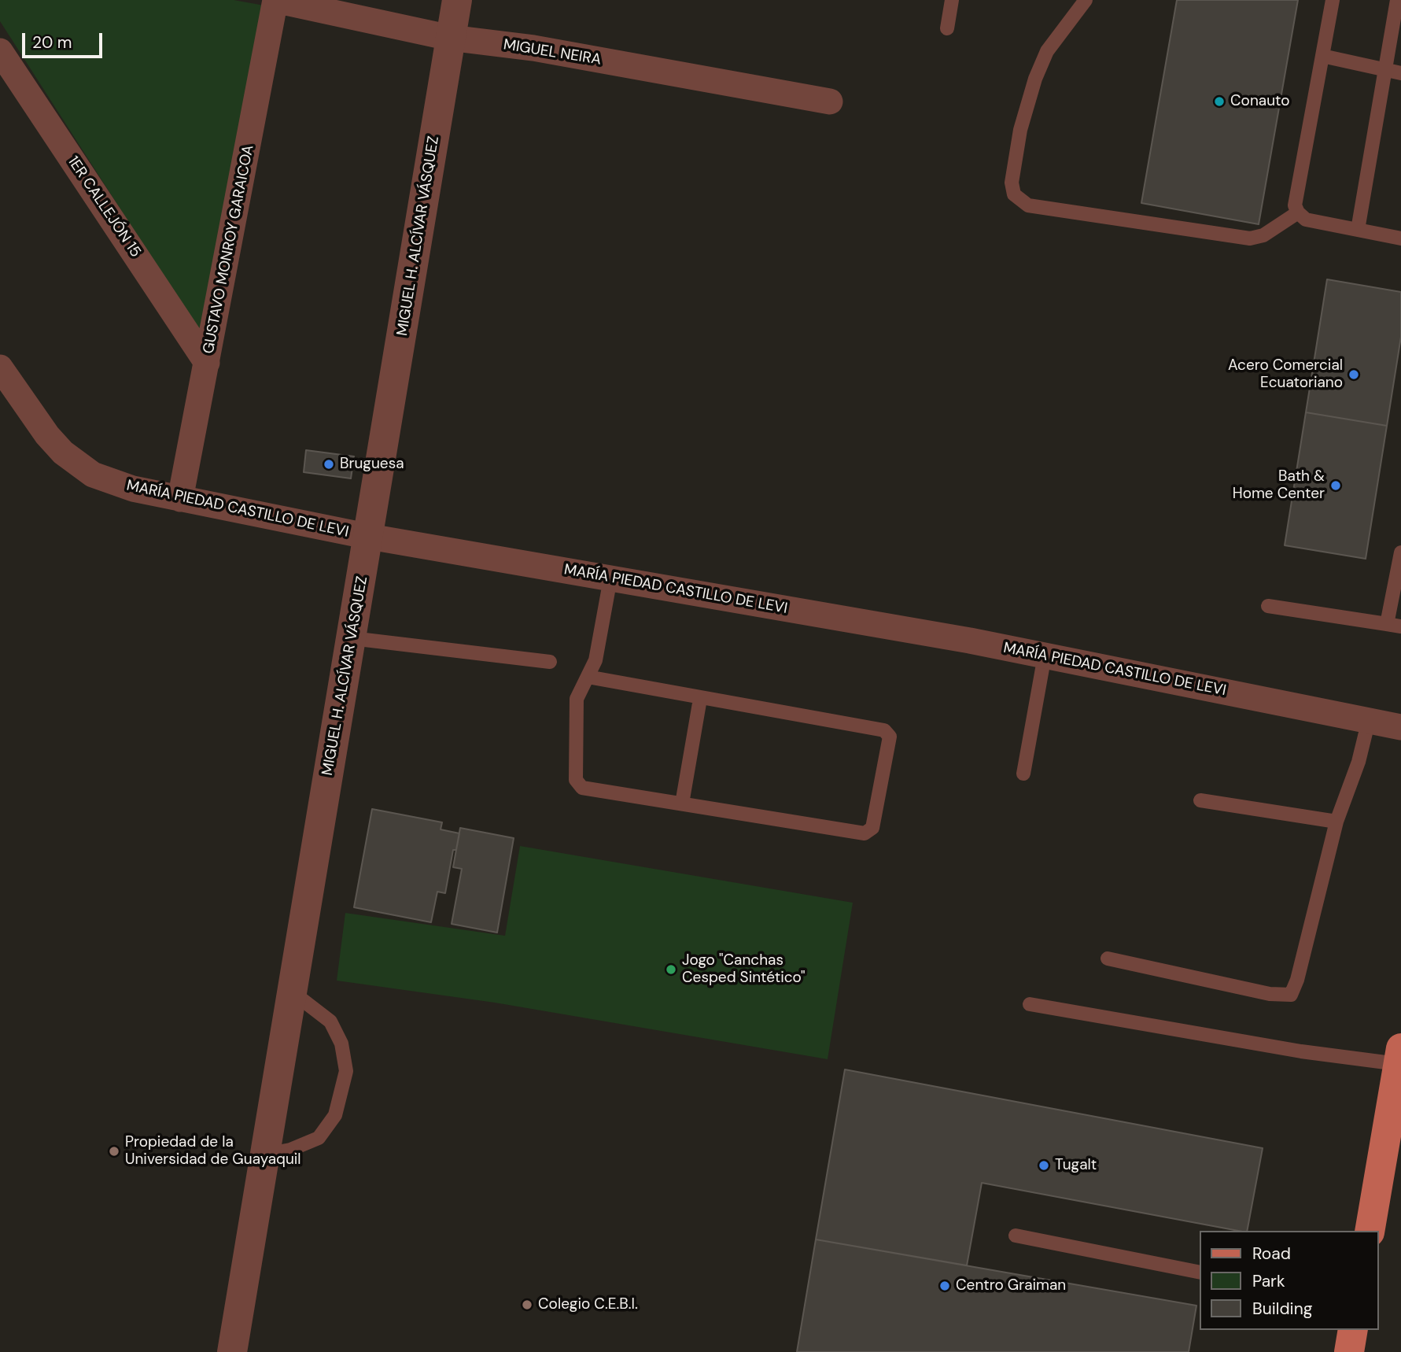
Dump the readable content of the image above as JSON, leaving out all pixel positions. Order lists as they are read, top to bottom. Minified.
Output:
{"streets":{"street":["MIGUEL NEIRA","1ER CALLEJÓN 15","MIGUEL H. ALCÍVAR VÁSQUEZ","GUSTAVO MONROY GARAICOA","MARÍA PIEDAD CASTILLO DE LEVI"]},"crossings":[["MIGUEL NEIRA","MIGUEL H. ALCÍVAR VÁSQUEZ"],["MIGUEL NEIRA","GUSTAVO MONROY GARAICOA"],["1ER CALLEJÓN 15","GUSTAVO MONROY GARAICOA"],["MIGUEL H. ALCÍVAR VÁSQUEZ","MARÍA PIEDAD CASTILLO DE LEVI"],["GUSTAVO MONROY GARAICOA","MARÍA PIEDAD CASTILLO DE LEVI"]],"places":["Conauto","Acero Comercial Ecuatoriano","Bruguesa","Bath & Home Center","Jogo \"Canchas Cesped Sintético\"","Propiedad de la Universidad de Guayaquil","Tugalt","Centro Graiman","Colegio C.E.B.I."],"legend":["Road","Park","Building"],"scale_bar":"20 m"}
